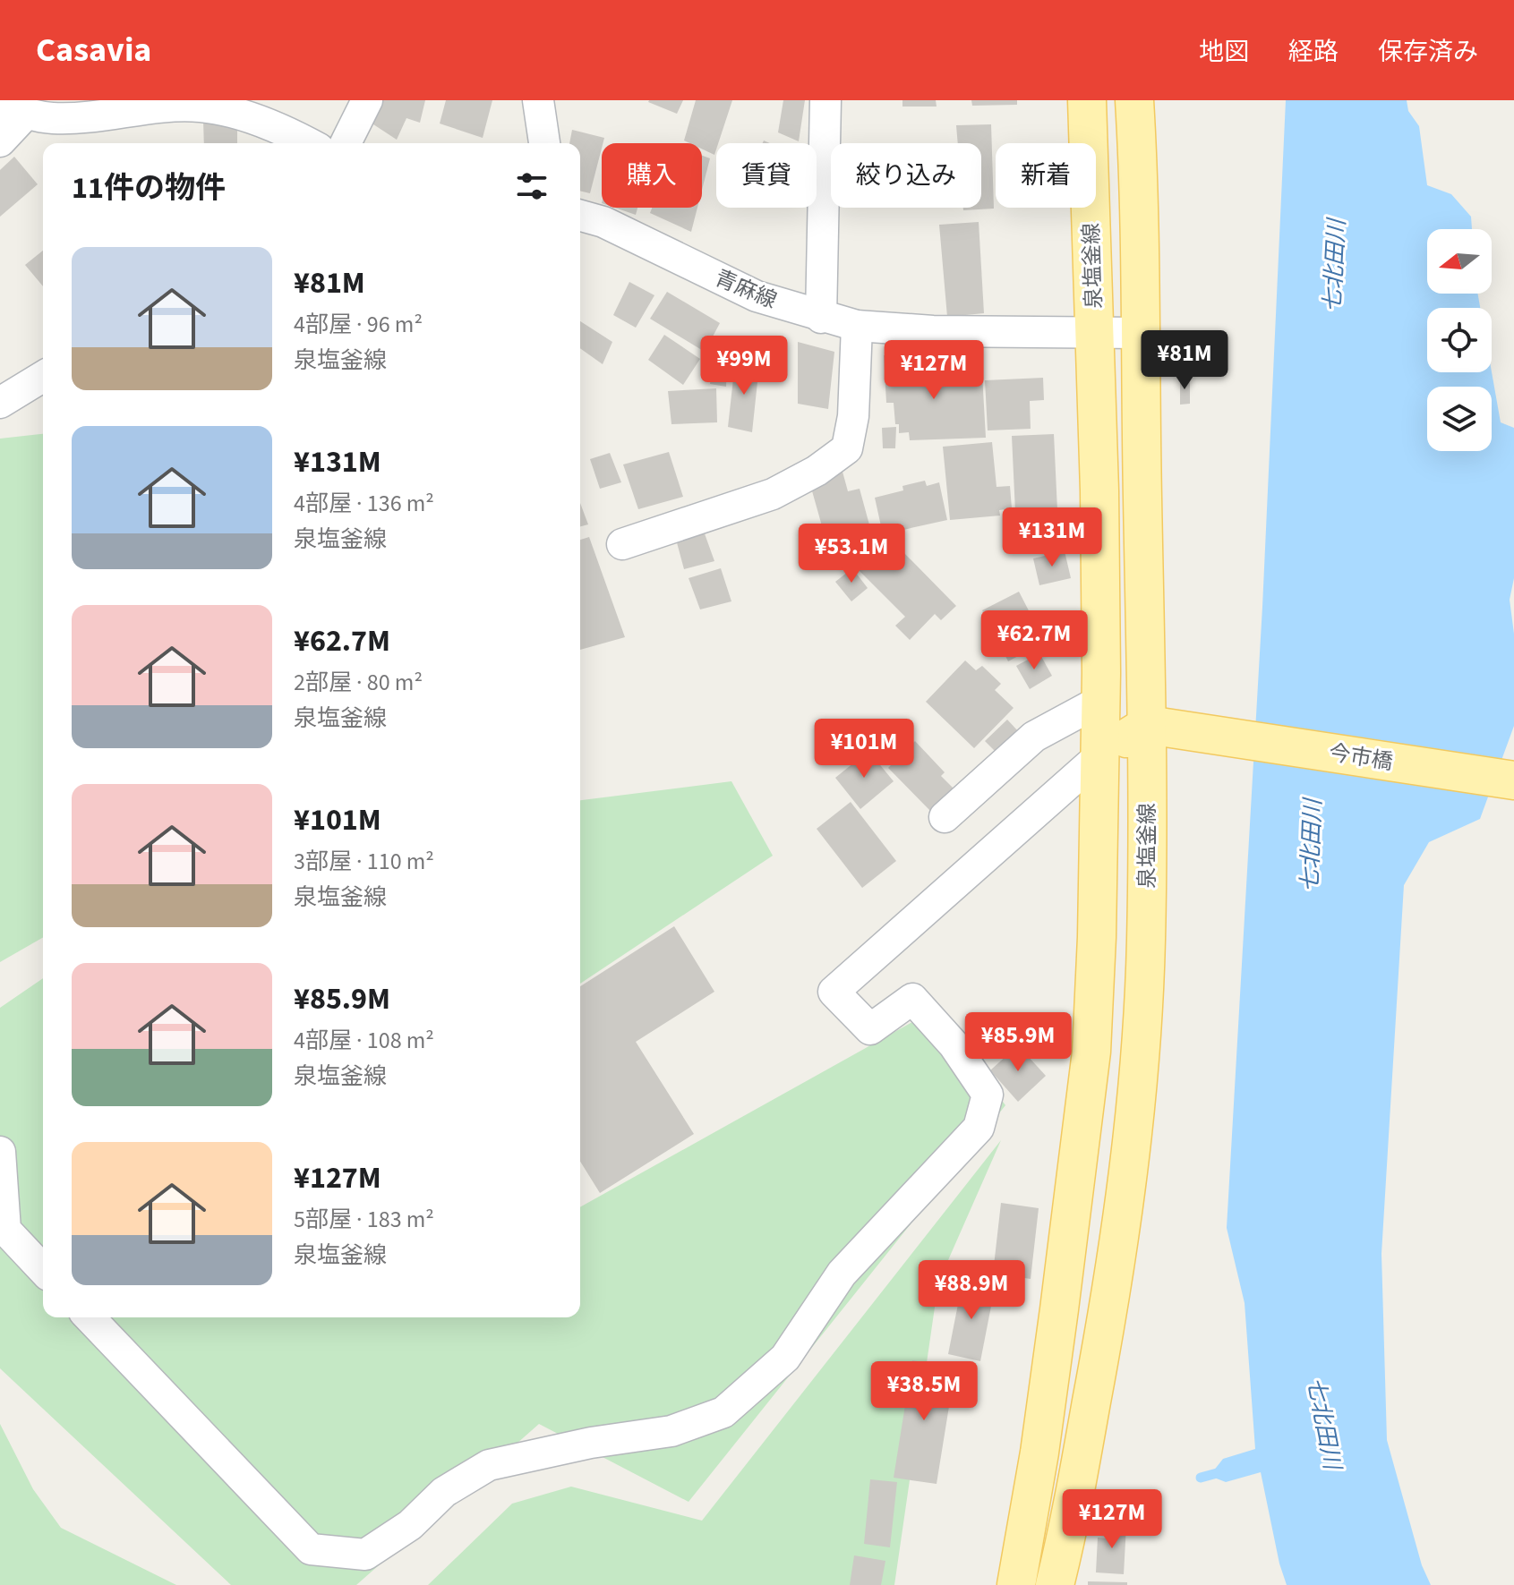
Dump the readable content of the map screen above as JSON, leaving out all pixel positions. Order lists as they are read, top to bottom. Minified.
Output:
{"streets":{"main road":["泉塩釜線","今市橋"],"street":["青麻線"]},"crossings":[["泉塩釜線","青麻線"],["泉塩釜線","今市橋"]],"water":["七北田川"],"north":"left","page":{"header":"Casavia","nav":["地図","経路","保存済み"],"chip":["購入","賃貸","絞り込み","新着"],"heading":"11件の物件","list":[{"name":"¥81M","note":"4部屋 · 96 m² · 泉塩釜線"},{"name":"¥131M","note":"4部屋 · 136 m² · 泉塩釜線"},{"name":"¥62.7M","note":"2部屋 · 80 m² · 泉塩釜線"},{"name":"¥101M","note":"3部屋 · 110 m² · 泉塩釜線"},{"name":"¥85.9M","note":"4部屋 · 108 m² · 泉塩釜線"},{"name":"¥127M","note":"5部屋 · 183 m² · 泉塩釜線"}],"price":["¥81M","¥99M","¥127M","¥131M","¥53.1M","¥62.7M","¥101M","¥85.9M","¥88.9M","¥38.5M","¥127M"]}}
